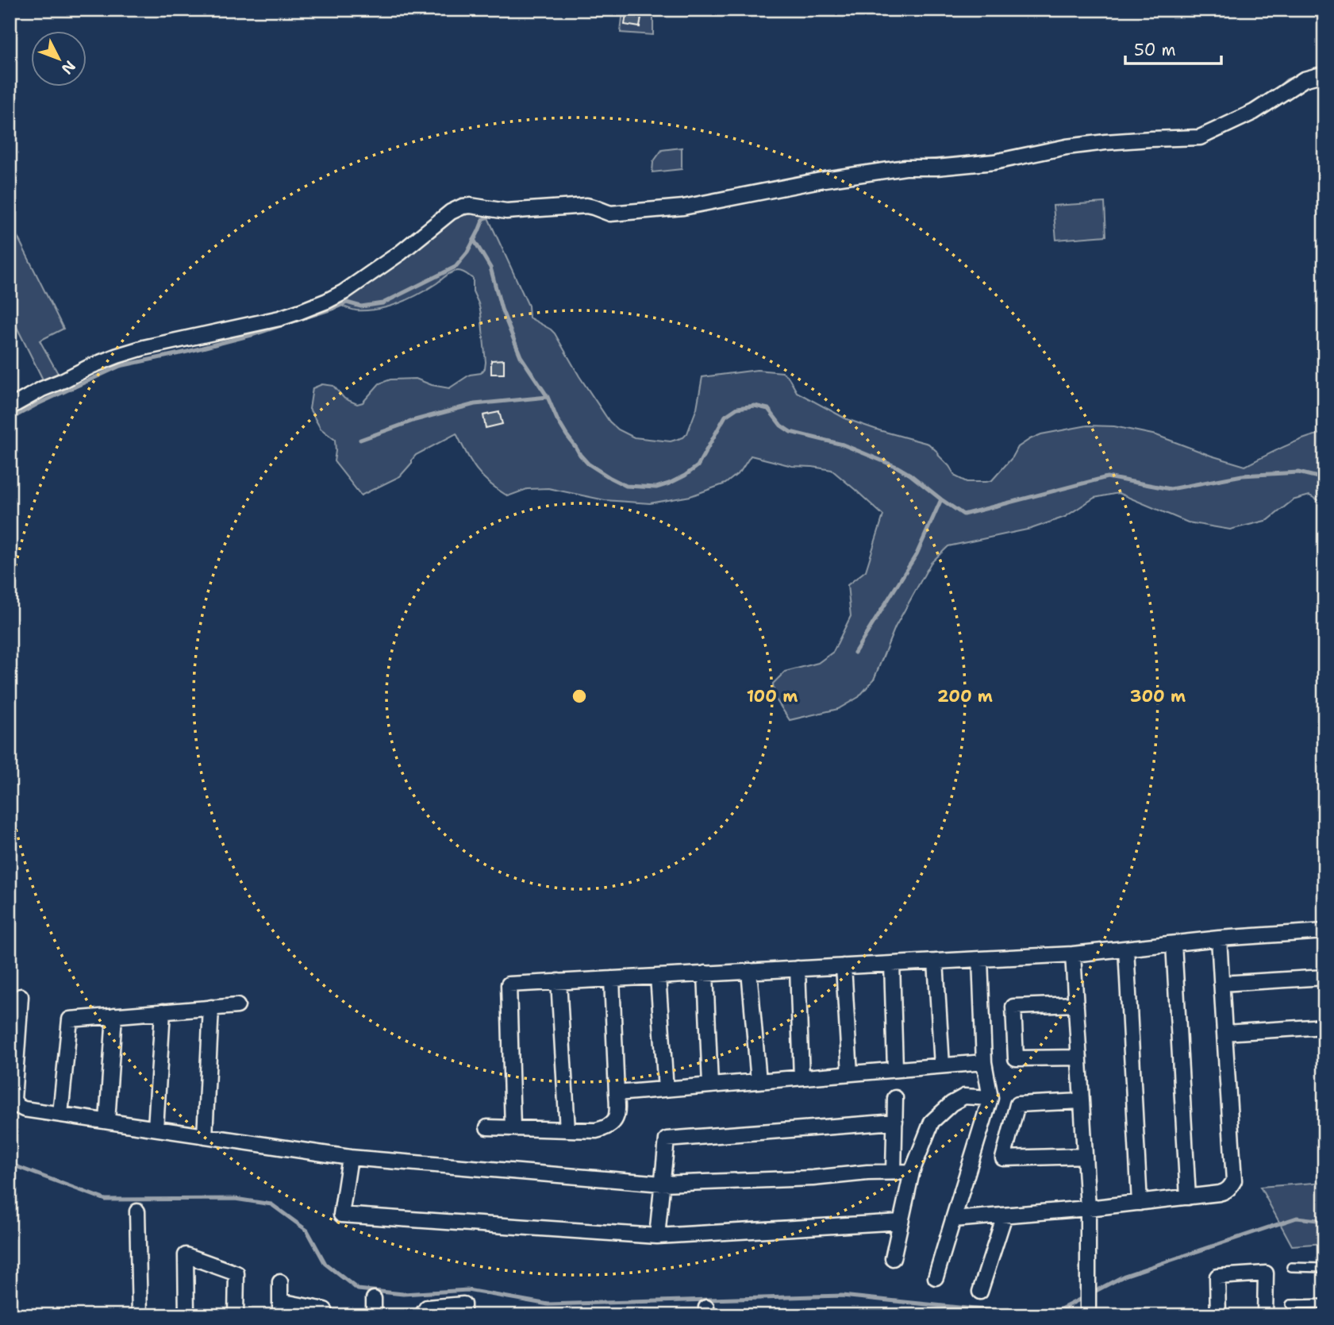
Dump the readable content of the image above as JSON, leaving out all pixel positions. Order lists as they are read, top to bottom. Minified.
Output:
{"scale_bar":"50 m","north":"bottom right","rings":["100 m","200 m","300 m"]}
